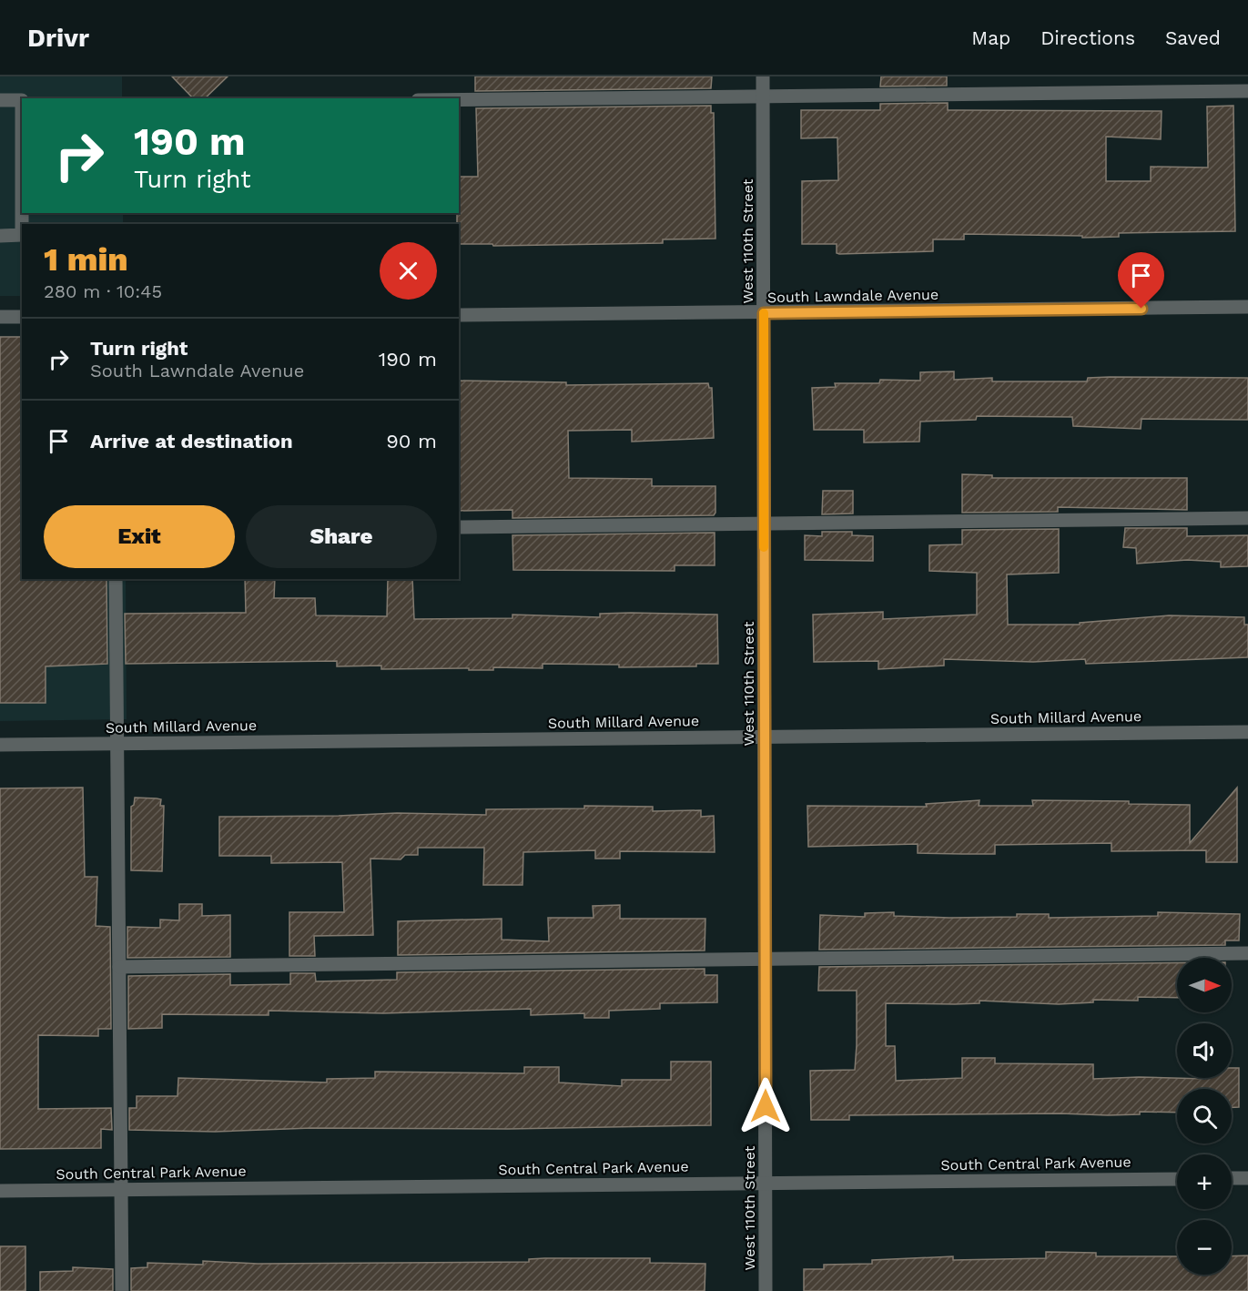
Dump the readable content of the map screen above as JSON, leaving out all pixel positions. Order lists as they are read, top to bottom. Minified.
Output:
{"streets":{"street":["West 110th Street","South Lawndale Avenue","South Millard Avenue","South Central Park Avenue"]},"crossings":[["West 110th Street","South Lawndale Avenue"],["West 110th Street","South Millard Avenue"],["West 110th Street","South Central Park Avenue"]],"north":"right","page":{"header":"Drivr","nav":["Map","Directions","Saved"],"turn":["190 m","Turn right"],"heading":["1 min","280 m · 10:45"],"list":[{"name":"Turn right","note":"South Lawndale Avenue","value":"190 m"},{"name":"Arrive at destination","value":"90 m"}],"buttons":["Exit","Share"],"map_buttons":["+","−"]}}
